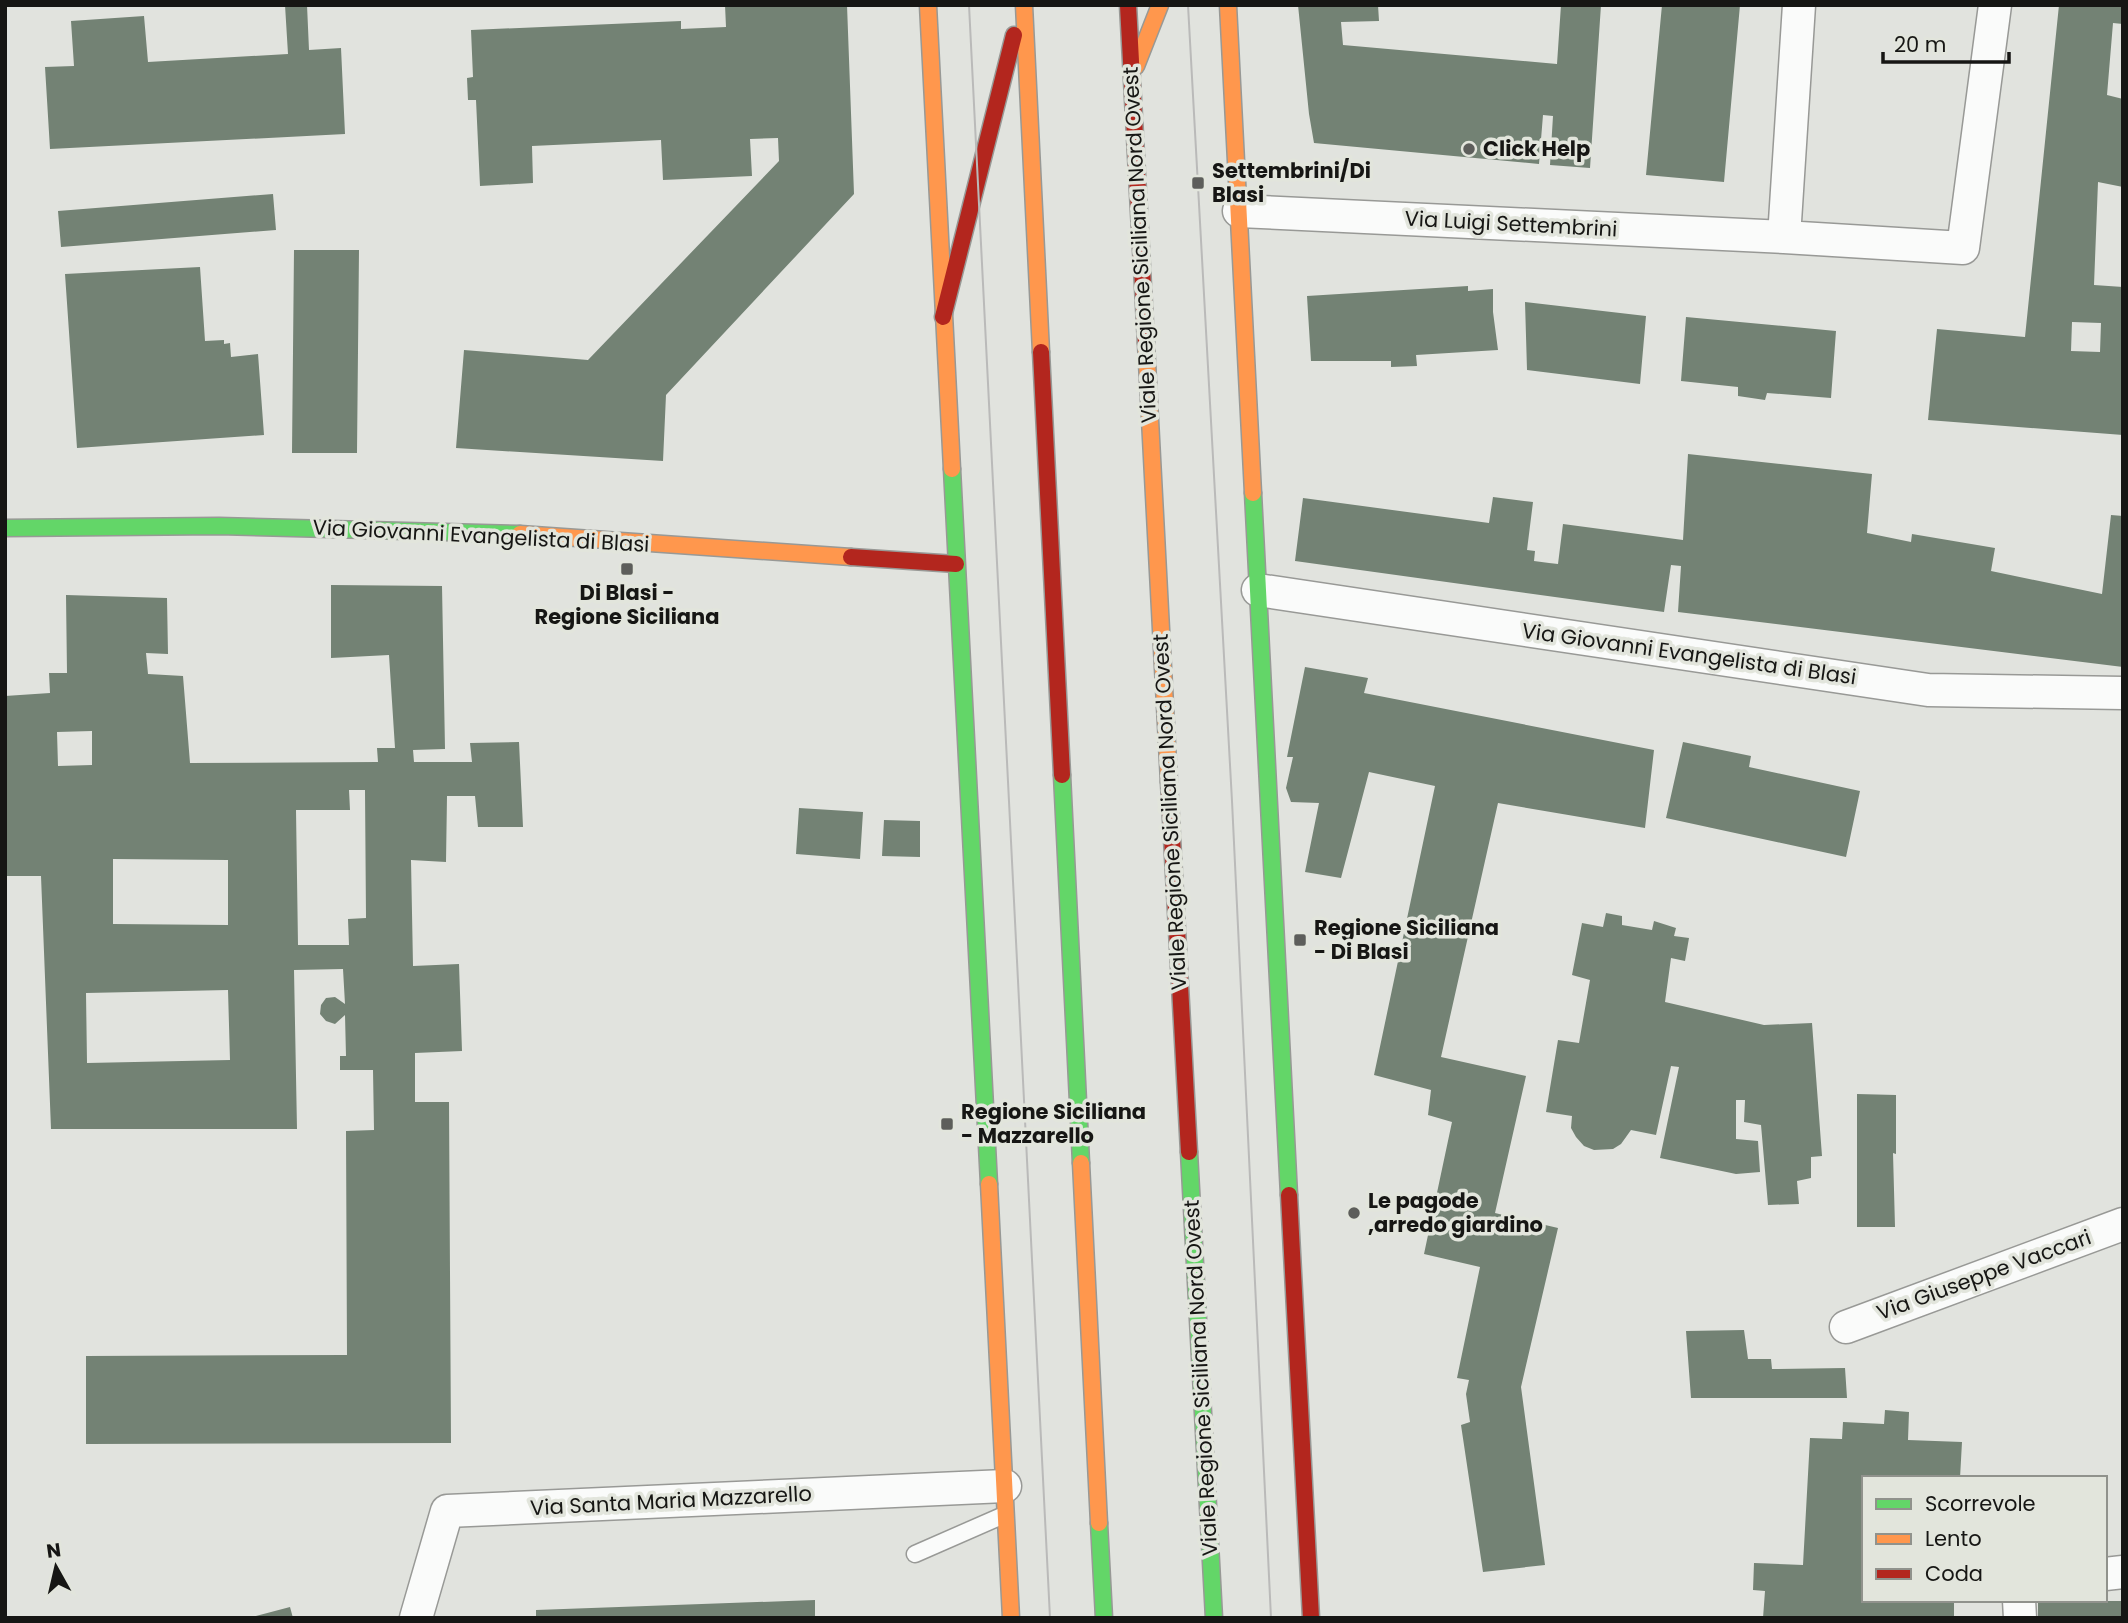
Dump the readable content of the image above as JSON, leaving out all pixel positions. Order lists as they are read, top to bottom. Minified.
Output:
{"streets":{"street":["Via Luigi Settembrini","Viale Regione Siciliana Nord Ovest","Via Giovanni Evangelista di Blasi","Via Giuseppe Vaccari","Via Santa Maria Mazzarello"]},"places":{"other":["Click Help","Le pagode ,arredo giardino"],"transit":["Settembrini/Di Blasi","Di Blasi - Regione Siciliana","Regione Siciliana - Di Blasi","Regione Siciliana - Mazzarello"]},"legend":["Scorrevole","Lento","Coda"],"scale_bar":"20 m","north":"top"}
